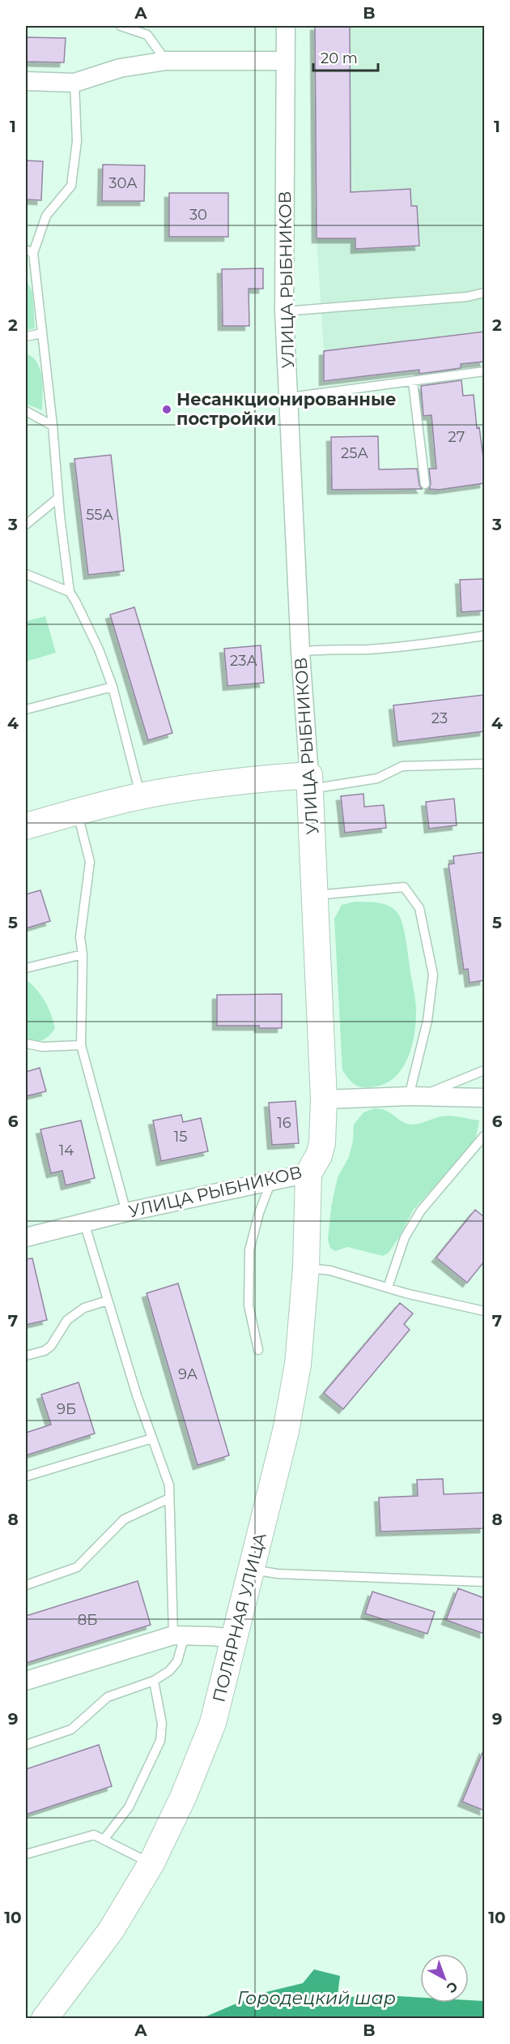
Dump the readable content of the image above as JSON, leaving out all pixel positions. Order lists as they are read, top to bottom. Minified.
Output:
{"streets":{"main road":["УЛИЦА РЫБНИКОВ","ПОЛЯРНАЯ УЛИЦА"]},"crossings":[["УЛИЦА РЫБНИКОВ","ПОЛЯРНАЯ УЛИЦА"]],"water":["Городецкий шар"],"places":["Несанкционированные постройки"],"house_numbers":["30А","30","27","25А","55А","23А","23","16","15","14","9А","9Б","8Б"],"scale_bar":"20 m","north":"bottom right","grid":{"columns":["A","B"],"rows":["1","2","3","4","5","6","7","8","9","10"]}}
